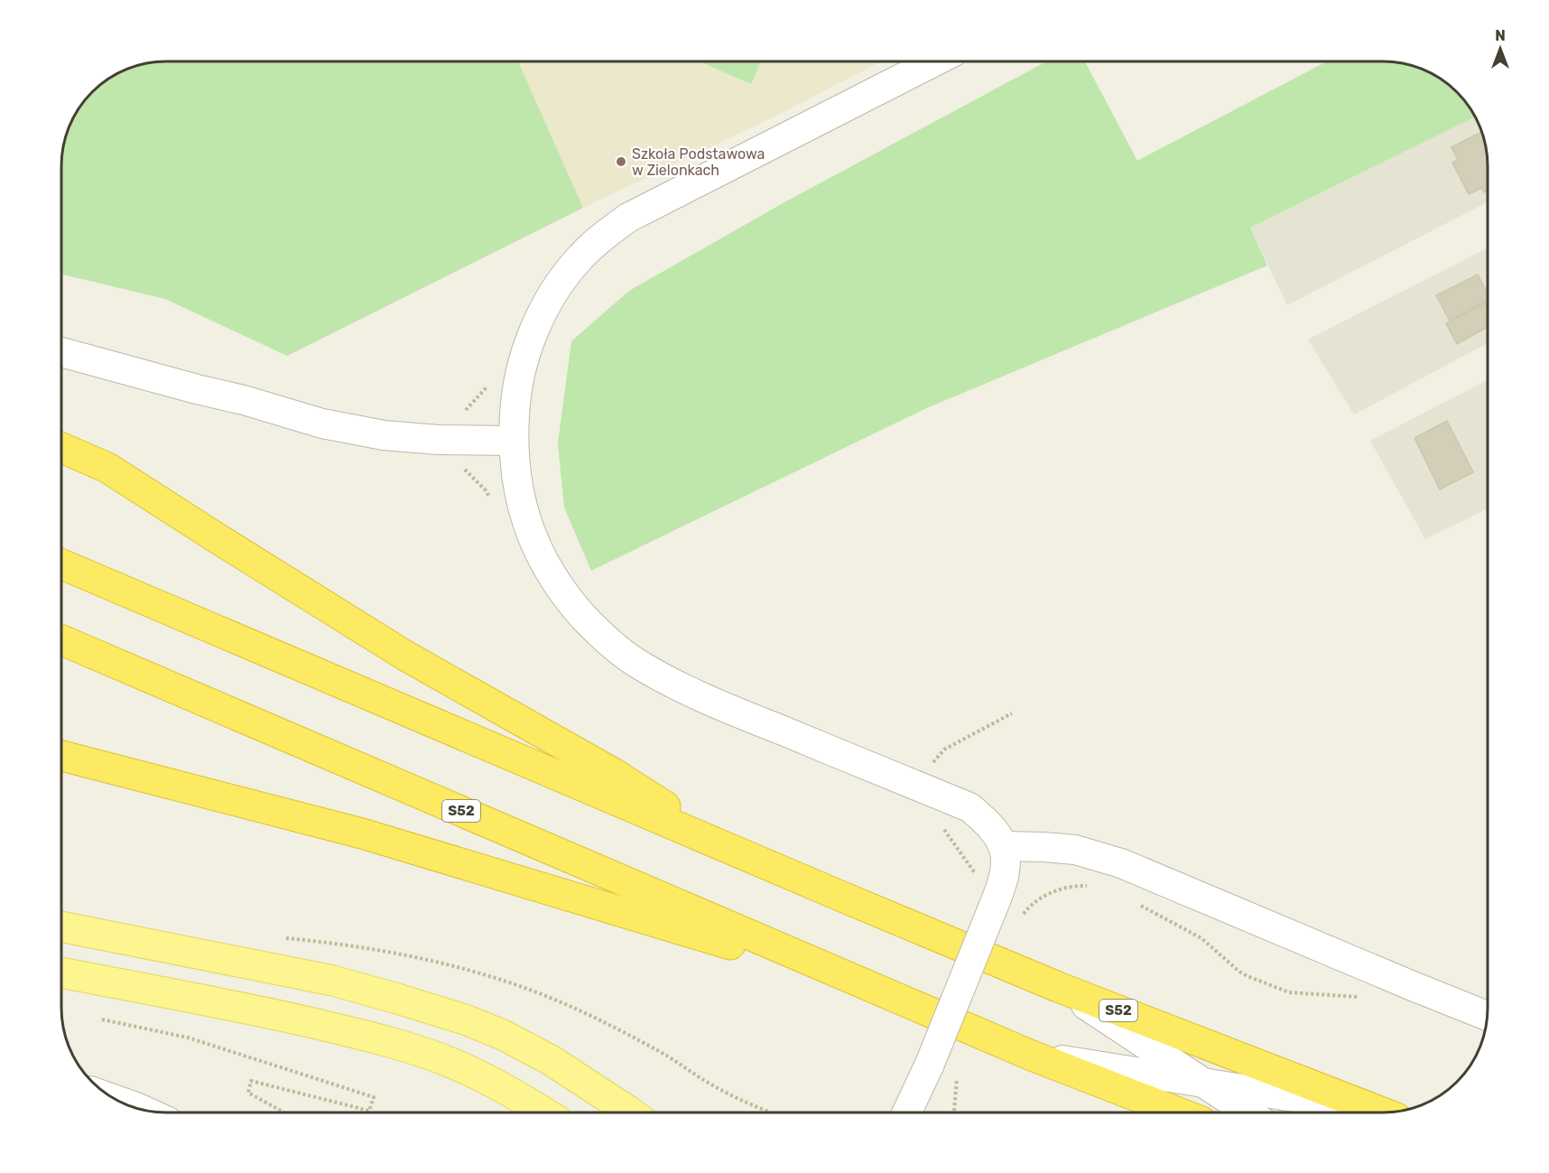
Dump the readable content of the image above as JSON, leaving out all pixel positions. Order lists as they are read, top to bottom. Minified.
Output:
{"streets":{"highway":["S52"]},"places":["Szkoła Podstawowa w Zielonkach"],"north":"top"}
